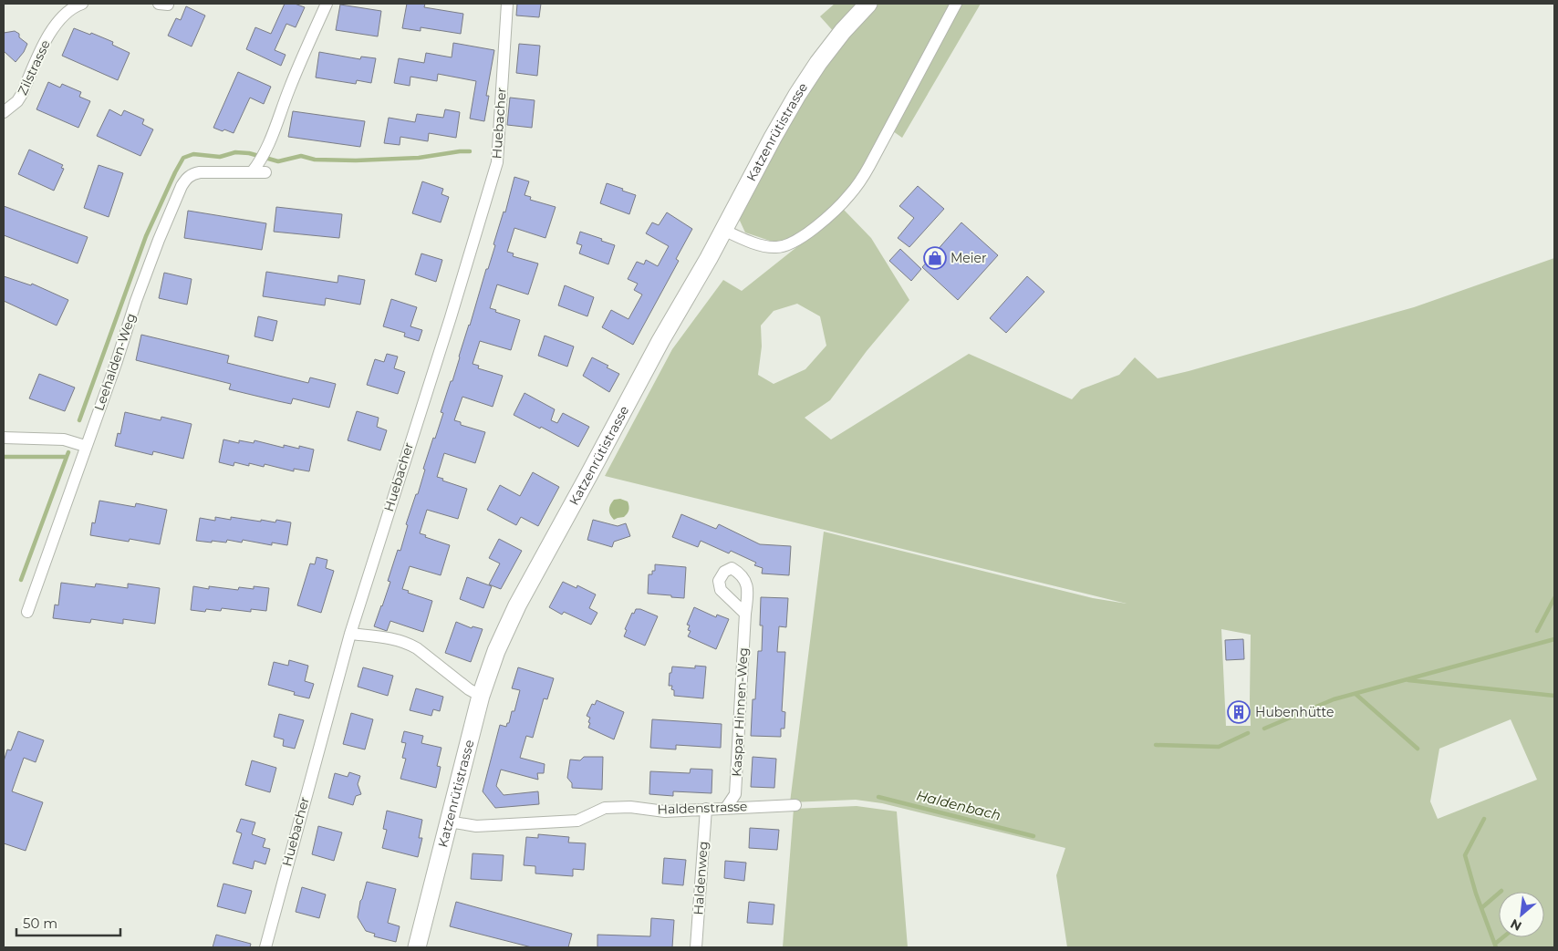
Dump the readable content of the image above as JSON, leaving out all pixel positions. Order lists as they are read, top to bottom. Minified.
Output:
{"streets":{"street":["Zilstrasse","Huebacher","Katzenrütistrasse","Leehalden-Weg","Kaspar Hinnen-Weg","Haldenstrasse","Haldenweg"]},"crossings":[["Katzenrütistrasse","Haldenstrasse"],["Kaspar Hinnen-Weg","Haldenstrasse"],["Haldenstrasse","Haldenweg"]],"water":["Haldenbach"],"places":{"shop":["Meier"],"building":["Hubenhütte"]},"scale_bar":"50 m","north":"bottom left"}
